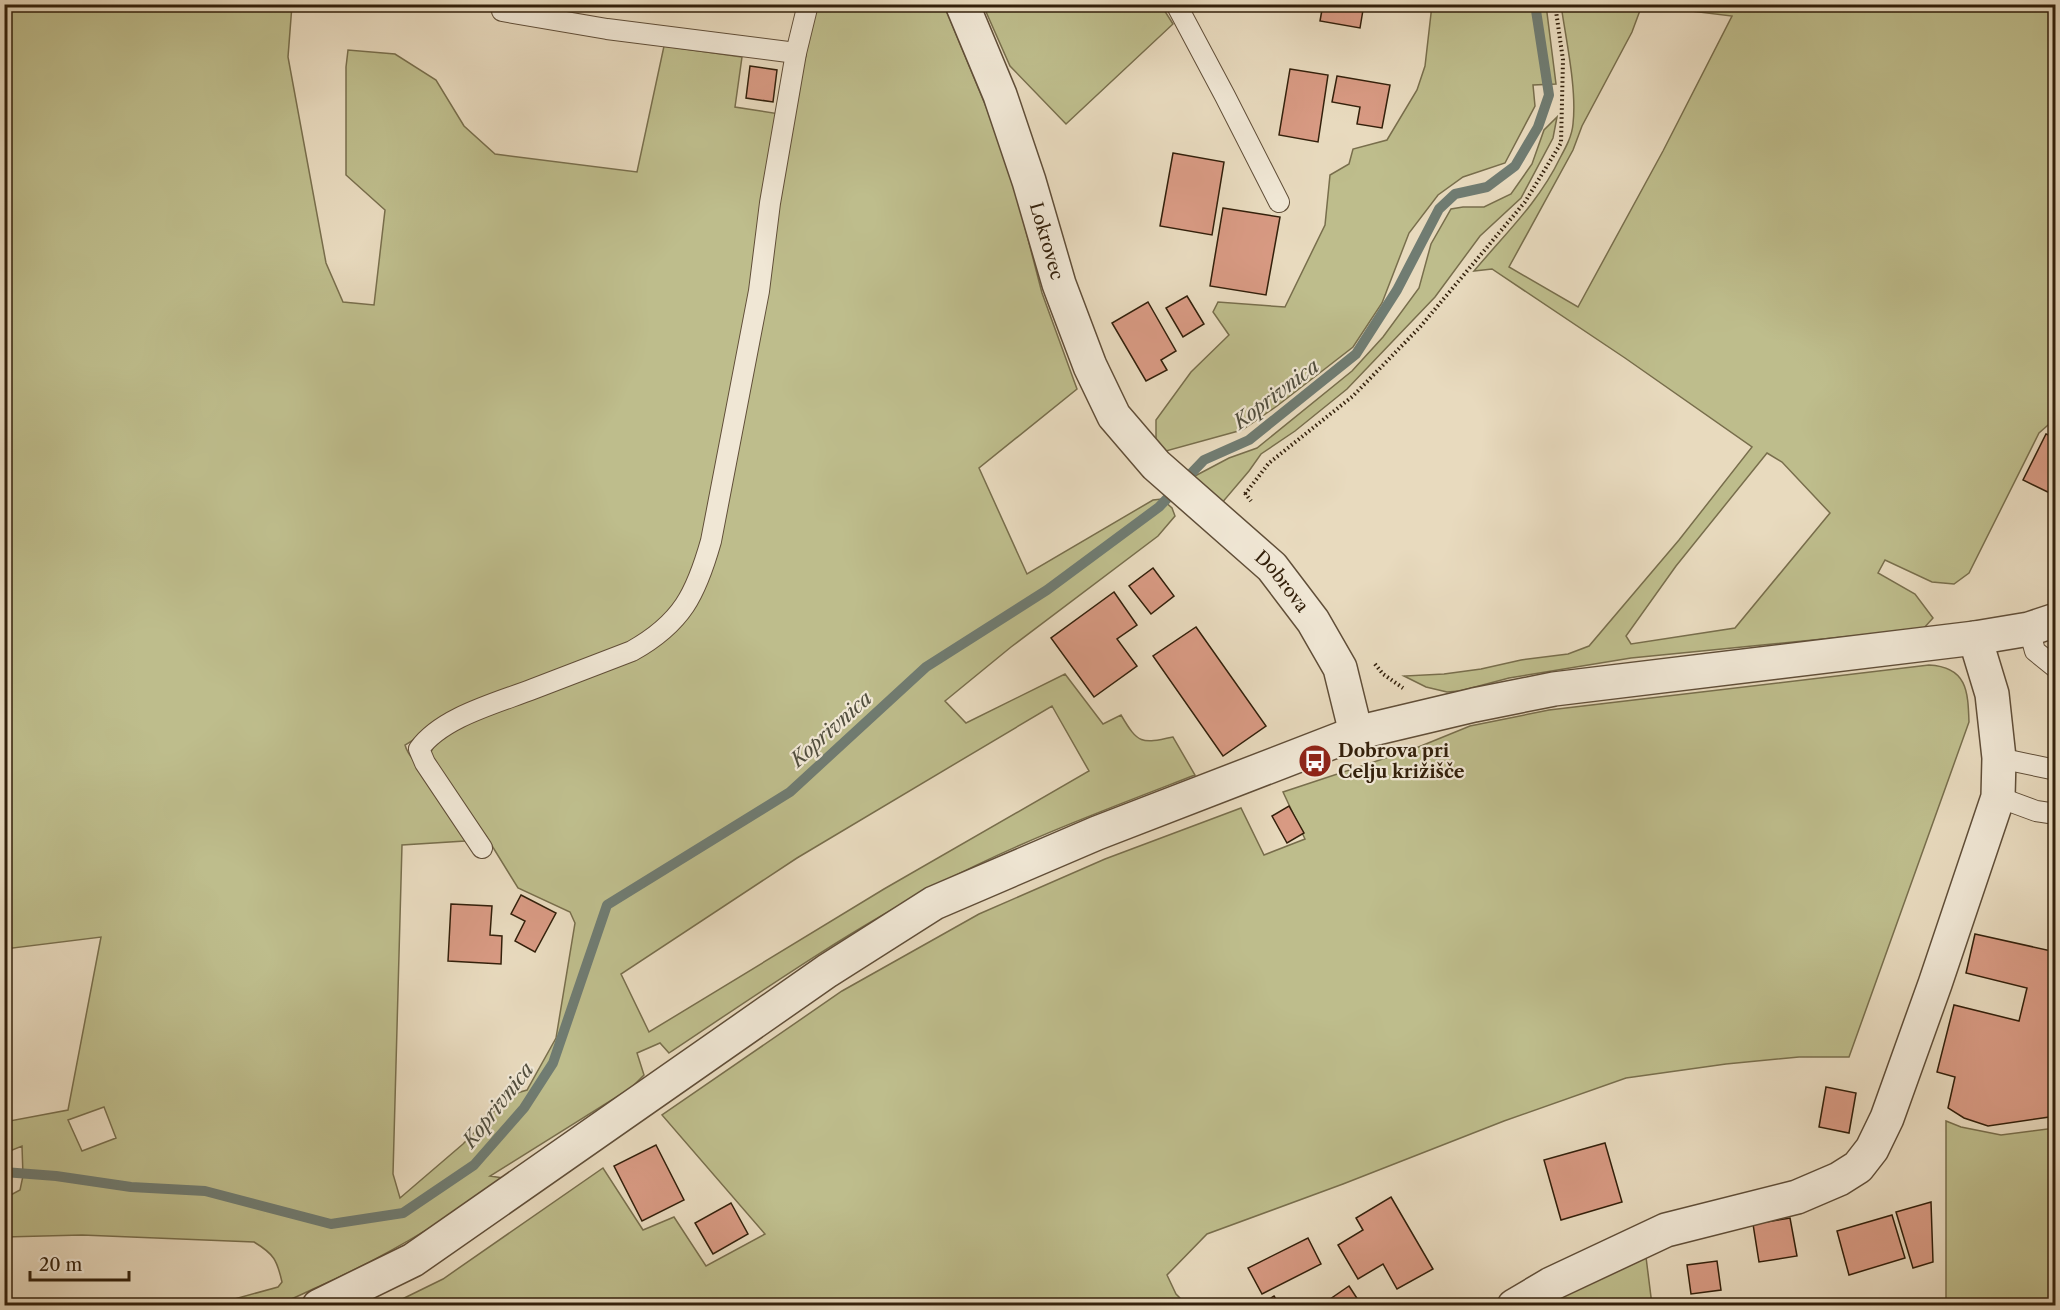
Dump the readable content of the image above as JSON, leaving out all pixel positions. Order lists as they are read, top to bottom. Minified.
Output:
{"streets":{"street":["Lokrovec","Dobrova"]},"crossings":[["Lokrovec","Dobrova"]],"water":["Koprivnica"],"places":{"bus stop":["Dobrova pri Celju križišče"]},"scale_bar":"20 m"}
